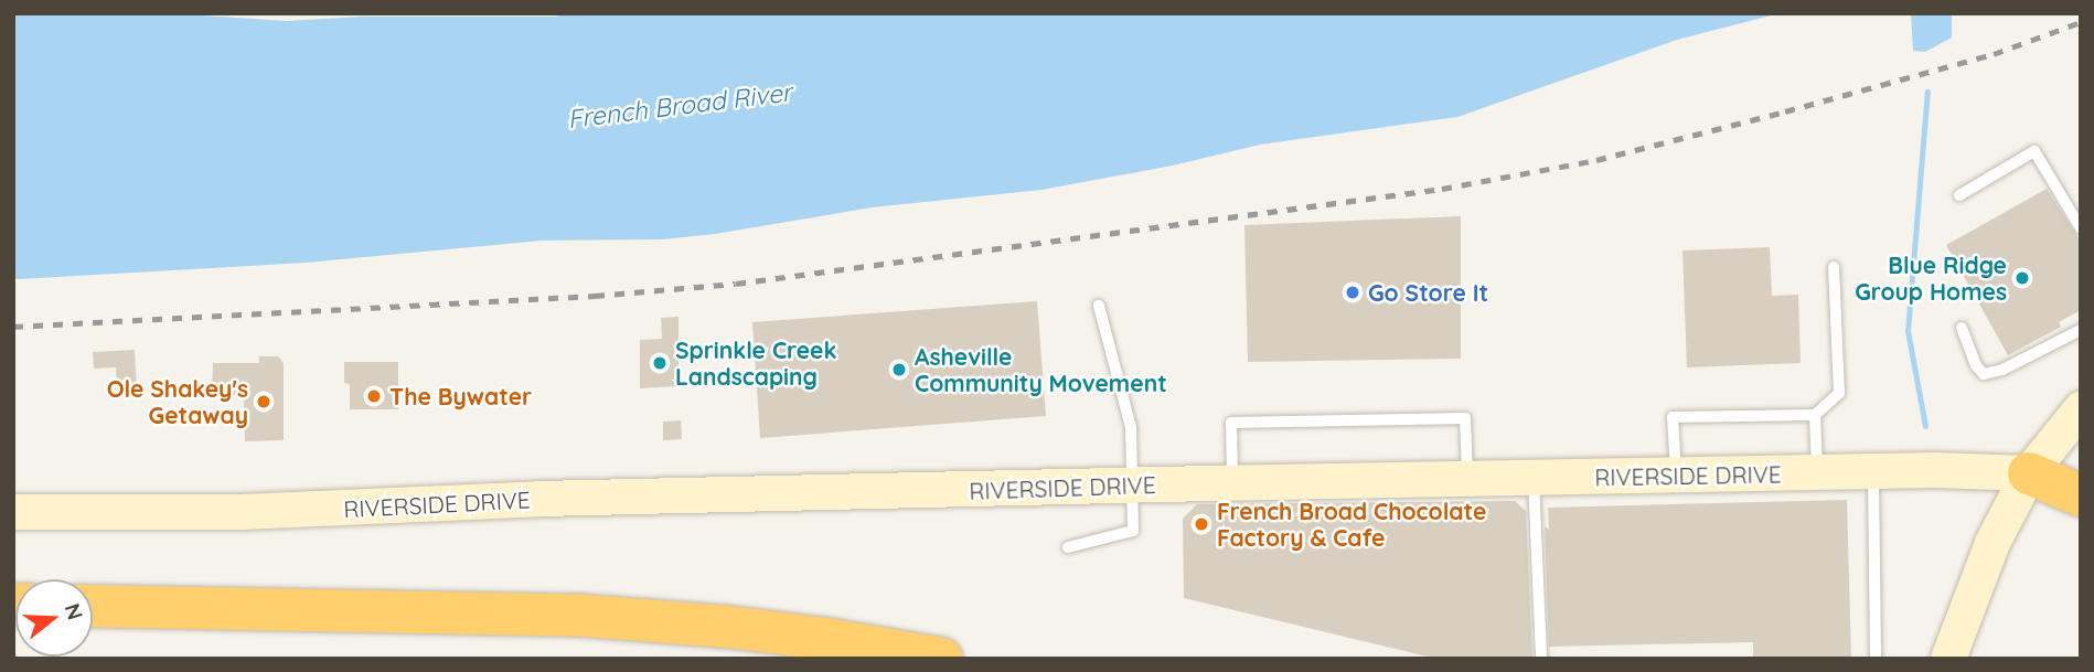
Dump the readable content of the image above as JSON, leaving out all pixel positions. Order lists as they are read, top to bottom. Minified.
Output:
{"streets":{"main road":["RIVERSIDE DRIVE"]},"water":["French Broad River"],"places":["Blue Ridge Group Homes","Go Store It","Sprinkle Creek Landscaping","Asheville Community Movement","The Bywater","Ole Shakey's Getaway","French Broad Chocolate Factory & Cafe"],"north":"right"}
